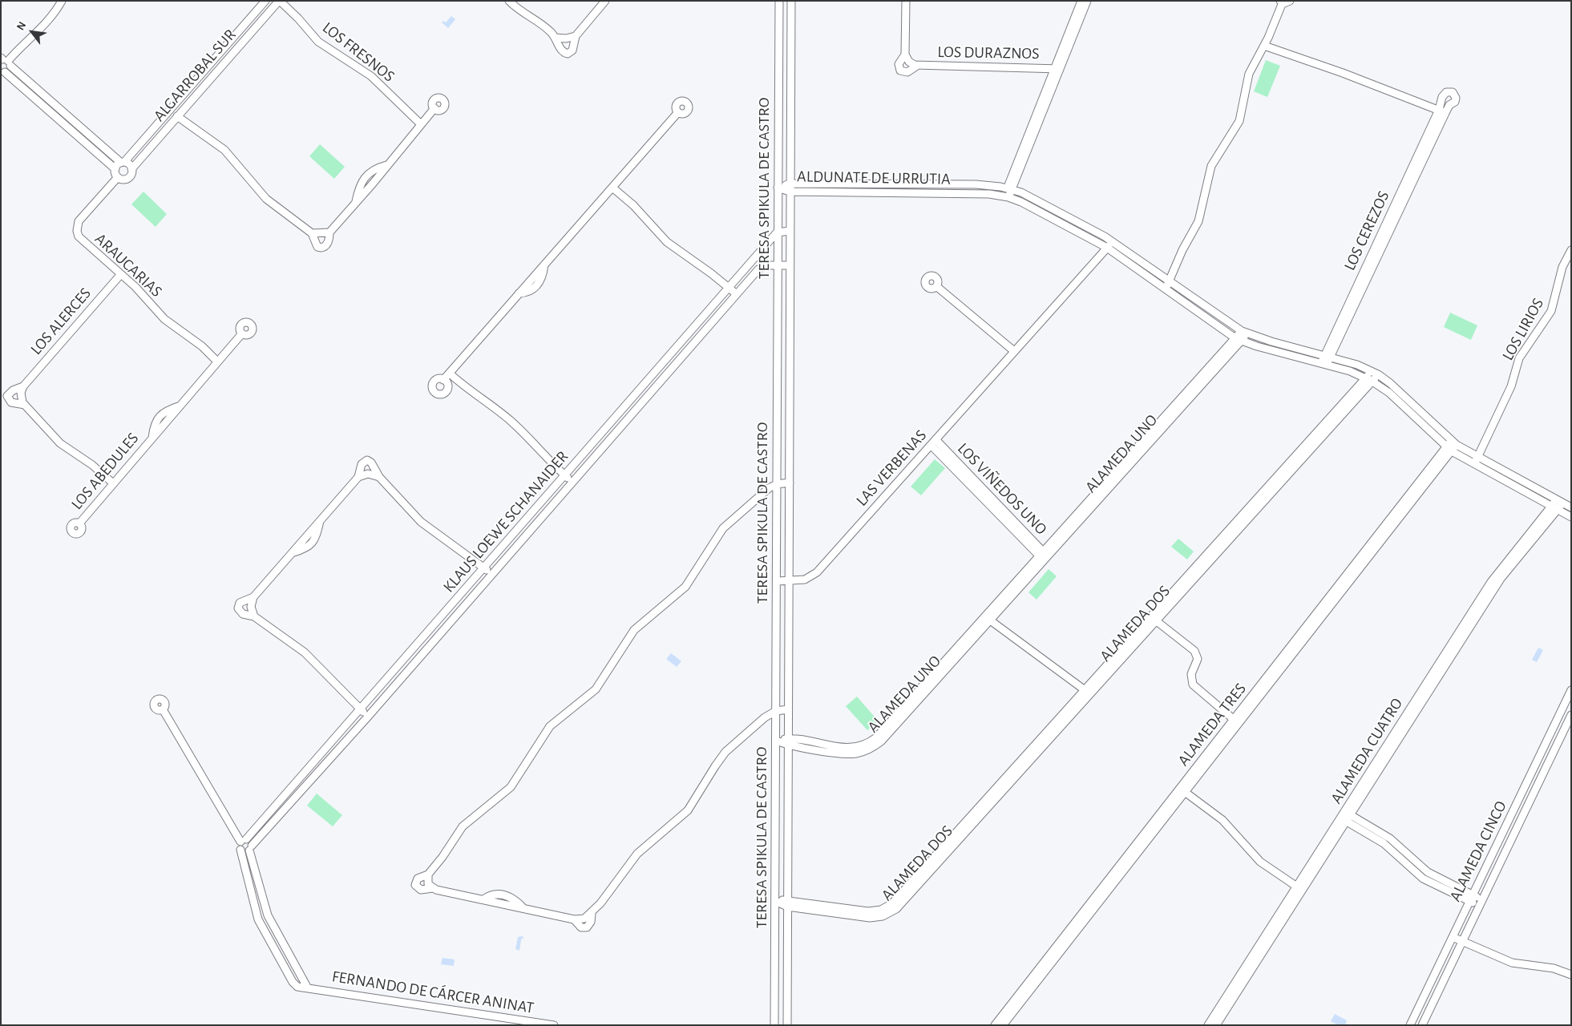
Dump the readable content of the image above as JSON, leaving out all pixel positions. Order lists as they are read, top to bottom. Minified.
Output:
{"streets":{"street":["LOS FRESNOS","LOS DURAZNOS","ALGARROBAL SUR","ALDUNATE DE URRUTIA","TERESA SPIKULA DE CASTRO","LOS CEREZOS","ARAUCARIAS","LOS ALERCES","LOS LIRIOS","ALAMEDA UNO","LAS VERBENAS","LOS ABEDULES","LOS VIÑEDOS UNO","KLAUS LOEWE SCHANAIDER","ALAMEDA DOS","ALAMEDA TRES","ALAMEDA CUATRO","ALAMEDA CINCO","FERNANDO DE CÁRCER ANINAT"]},"crossings":[["LOS FRESNOS","ALGARROBAL SUR"],["ALGARROBAL SUR","ARAUCARIAS"],["ALDUNATE DE URRUTIA","TERESA SPIKULA DE CASTRO"],["ALDUNATE DE URRUTIA","LOS CEREZOS"],["ALDUNATE DE URRUTIA","LOS LIRIOS"],["ALDUNATE DE URRUTIA","ALAMEDA UNO"],["ALDUNATE DE URRUTIA","LAS VERBENAS"],["ALDUNATE DE URRUTIA","ALAMEDA DOS"],["ALDUNATE DE URRUTIA","ALAMEDA TRES"],["ALDUNATE DE URRUTIA","ALAMEDA CUATRO"],["TERESA SPIKULA DE CASTRO","ALAMEDA UNO"],["TERESA SPIKULA DE CASTRO","LAS VERBENAS"],["TERESA SPIKULA DE CASTRO","KLAUS LOEWE SCHANAIDER"],["TERESA SPIKULA DE CASTRO","ALAMEDA DOS"],["ARAUCARIAS","LOS ALERCES"],["ARAUCARIAS","LOS ABEDULES"],["LOS ALERCES","LOS ABEDULES"],["ALAMEDA UNO","LOS VIÑEDOS UNO"],["LAS VERBENAS","LOS VIÑEDOS UNO"]],"north":"top left"}
